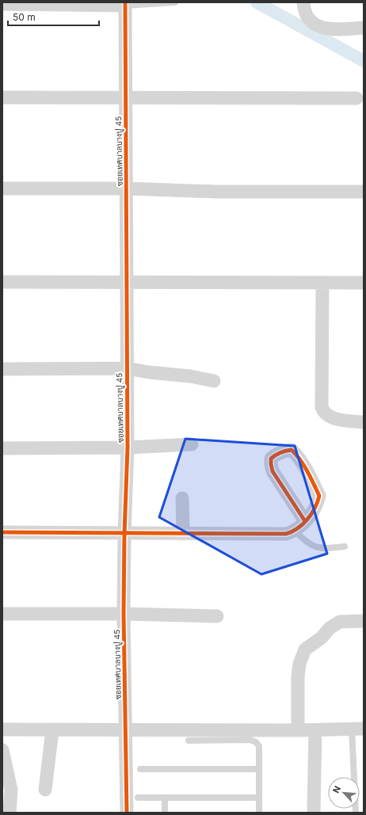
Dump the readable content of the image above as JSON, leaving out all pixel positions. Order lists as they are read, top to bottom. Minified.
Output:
{"streets":{"street":["ซอยเทศบาลบางปู 45"]},"scale_bar":"50 m","north":"top left"}
